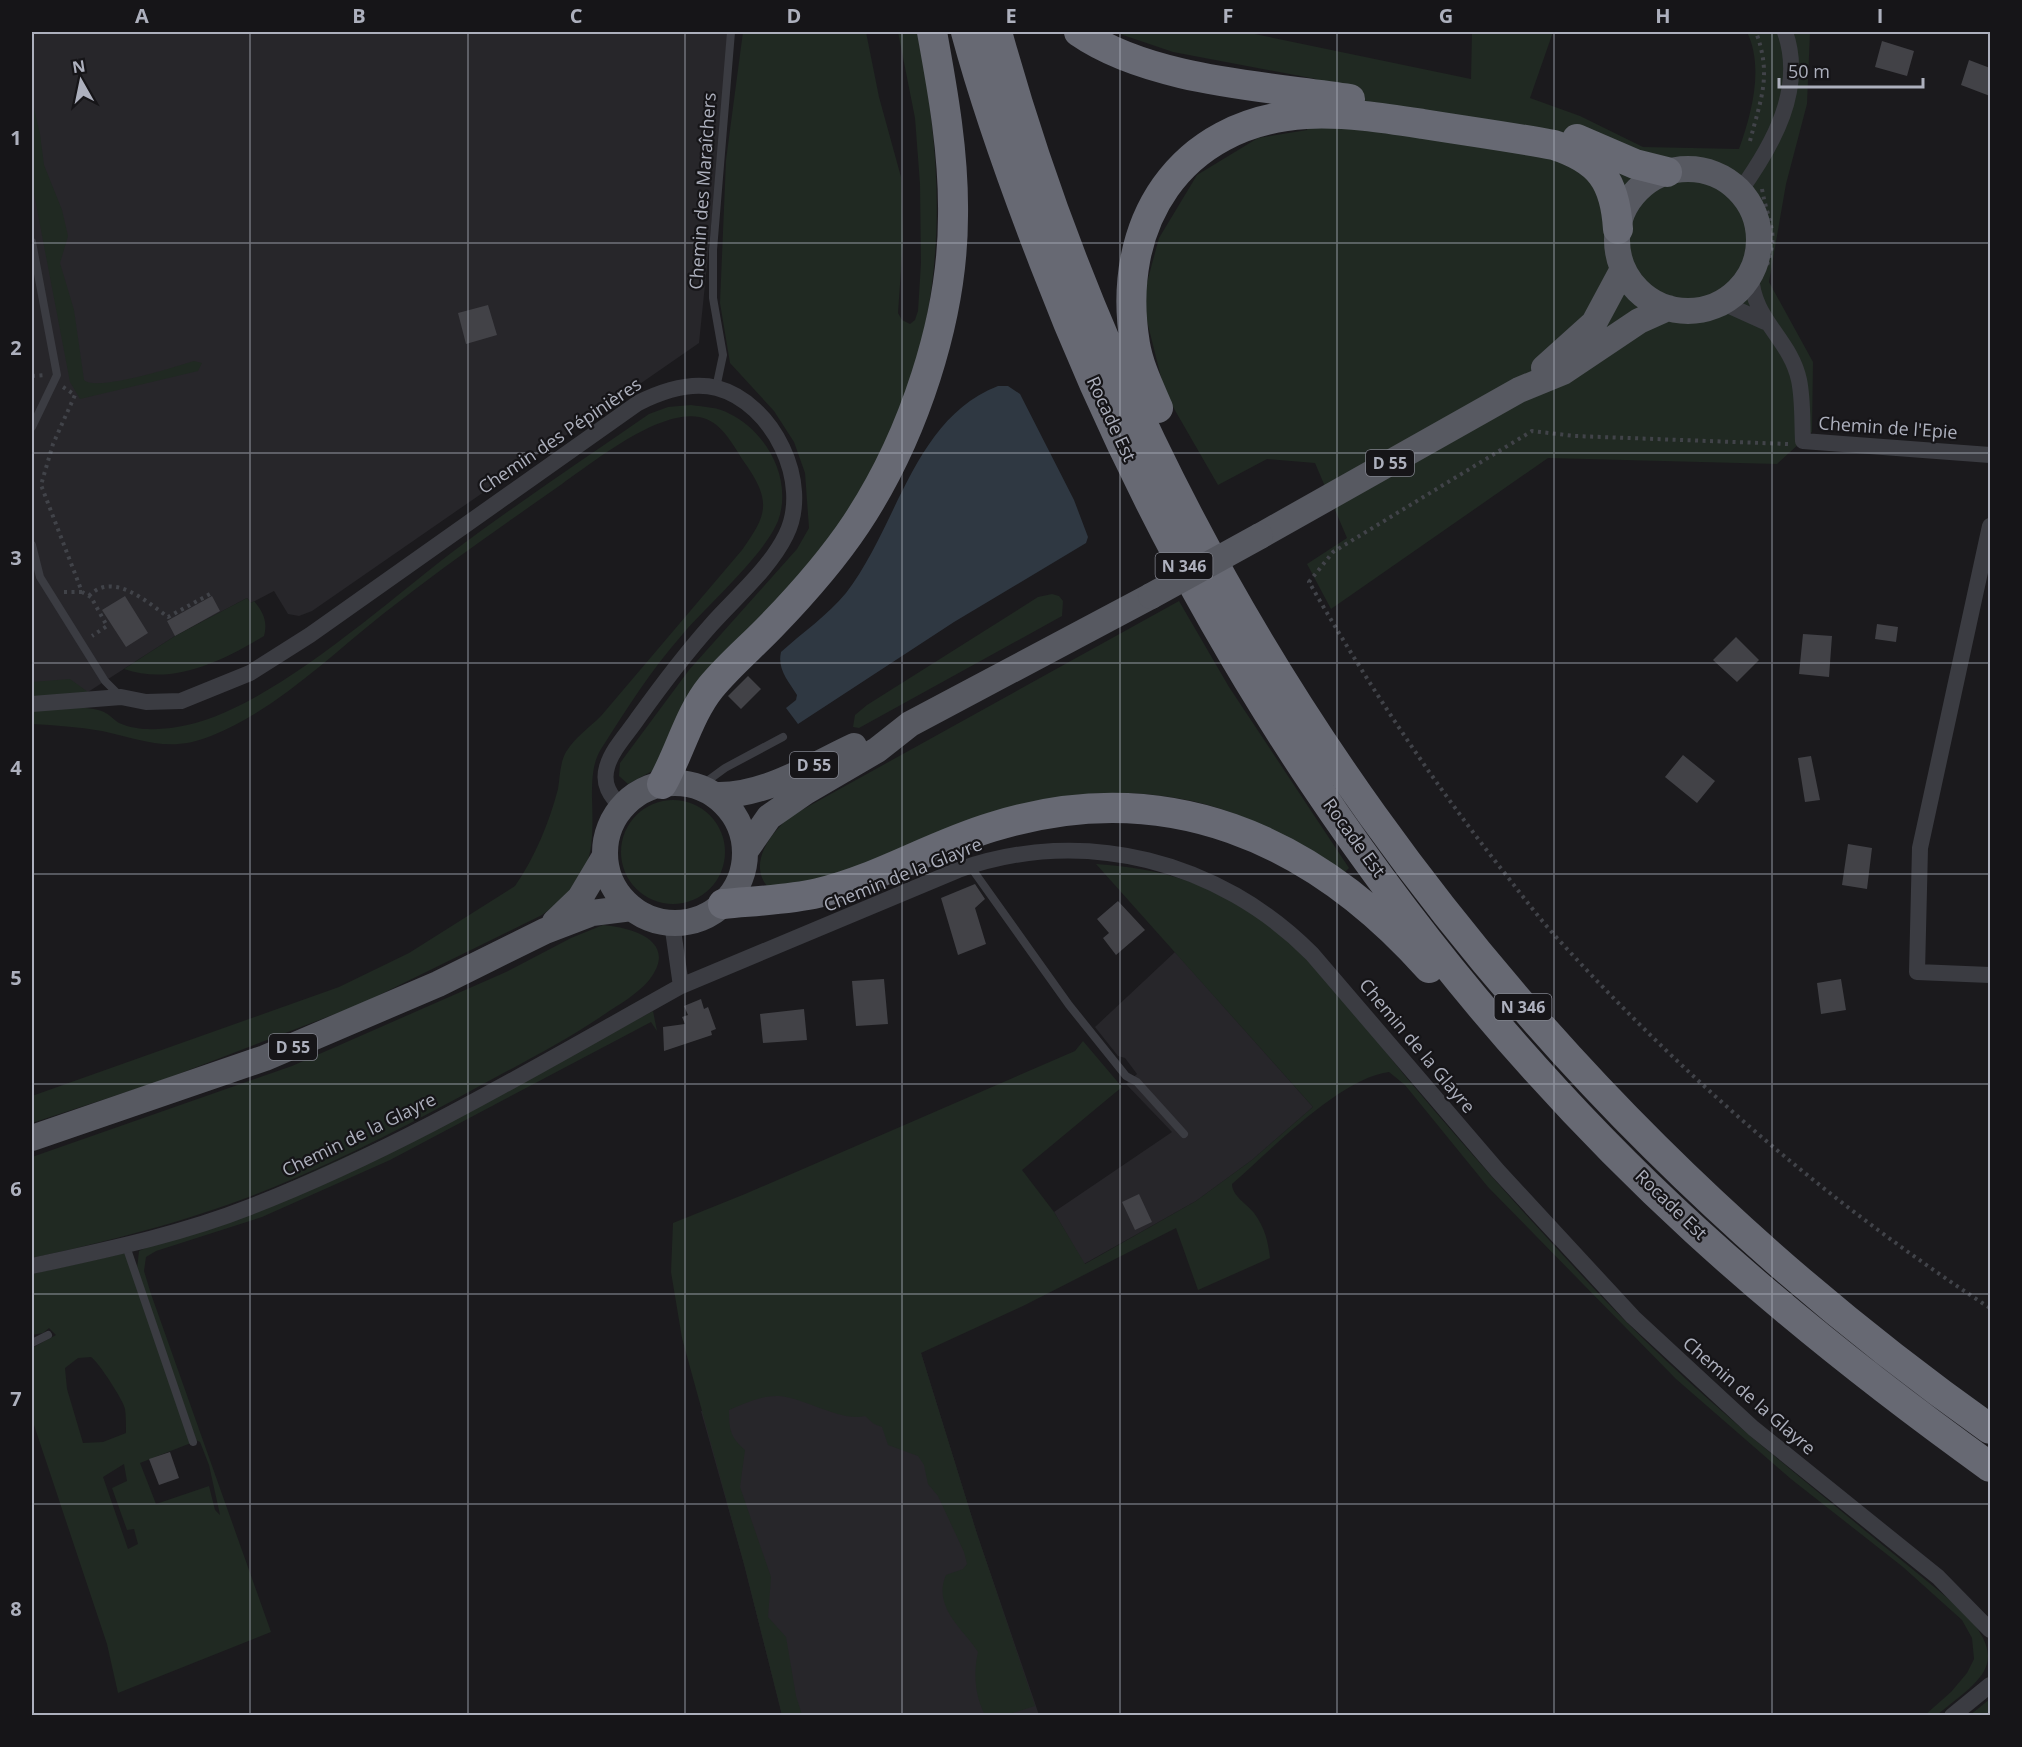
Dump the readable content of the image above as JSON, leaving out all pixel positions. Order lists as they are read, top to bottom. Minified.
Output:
{"streets":{"highway":["Rocade Est","N 346"],"main road":["D 55"],"street":["Chemin de l'Epie","Chemin des Pépinières","Chemin de la Glayre"],"lane":["Chemin des Maraîchers"]},"crossings":[["Chemin des Maraîchers","Chemin des Pépinières"],["Chemin de l'Epie","D 55"],["Chemin des Pépinières","D 55"]],"scale_bar":"50 m","north":"top","grid":{"columns":["A","B","C","D","E","F","G","H","I"],"rows":["1","2","3","4","5","6","7","8"]}}
